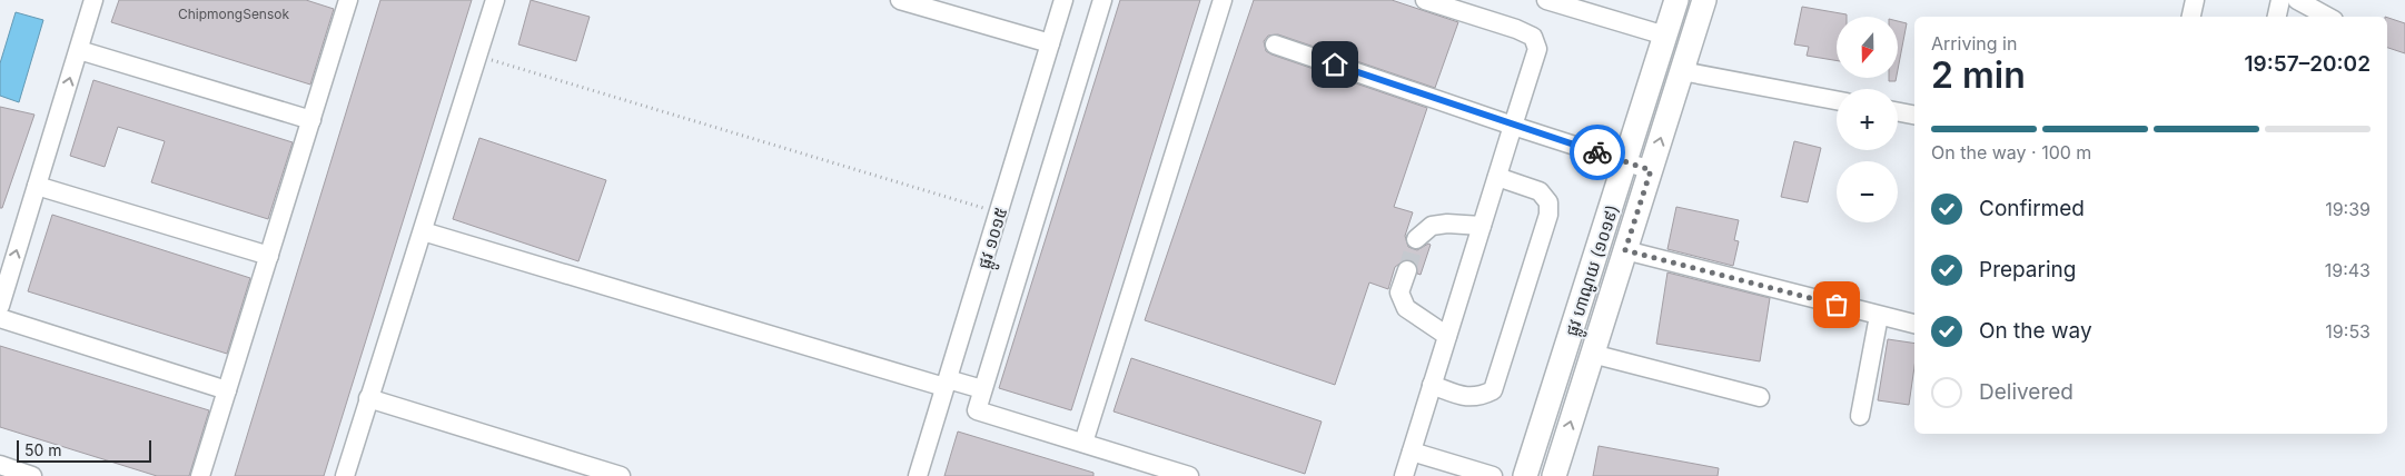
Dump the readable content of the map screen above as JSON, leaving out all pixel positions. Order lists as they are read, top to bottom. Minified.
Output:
{"streets":{"main road":["ផ្លូវ ហាណូយ (១០១៩)"],"street":["ផ្លូវ ១០១៥"]},"house_numbers":["ChipmongSensok"],"scale_bar":"50 m","north":"bottom","page":{"map_buttons":["+","−"],"heading":["2 min","Arriving in","19:57–20:02"],"bar":"On the way · 100 m","list":[["Confirmed","19:39"],["Preparing","19:43"],["On the way","19:53"],"Delivered"],"scale":"50 m"}}
